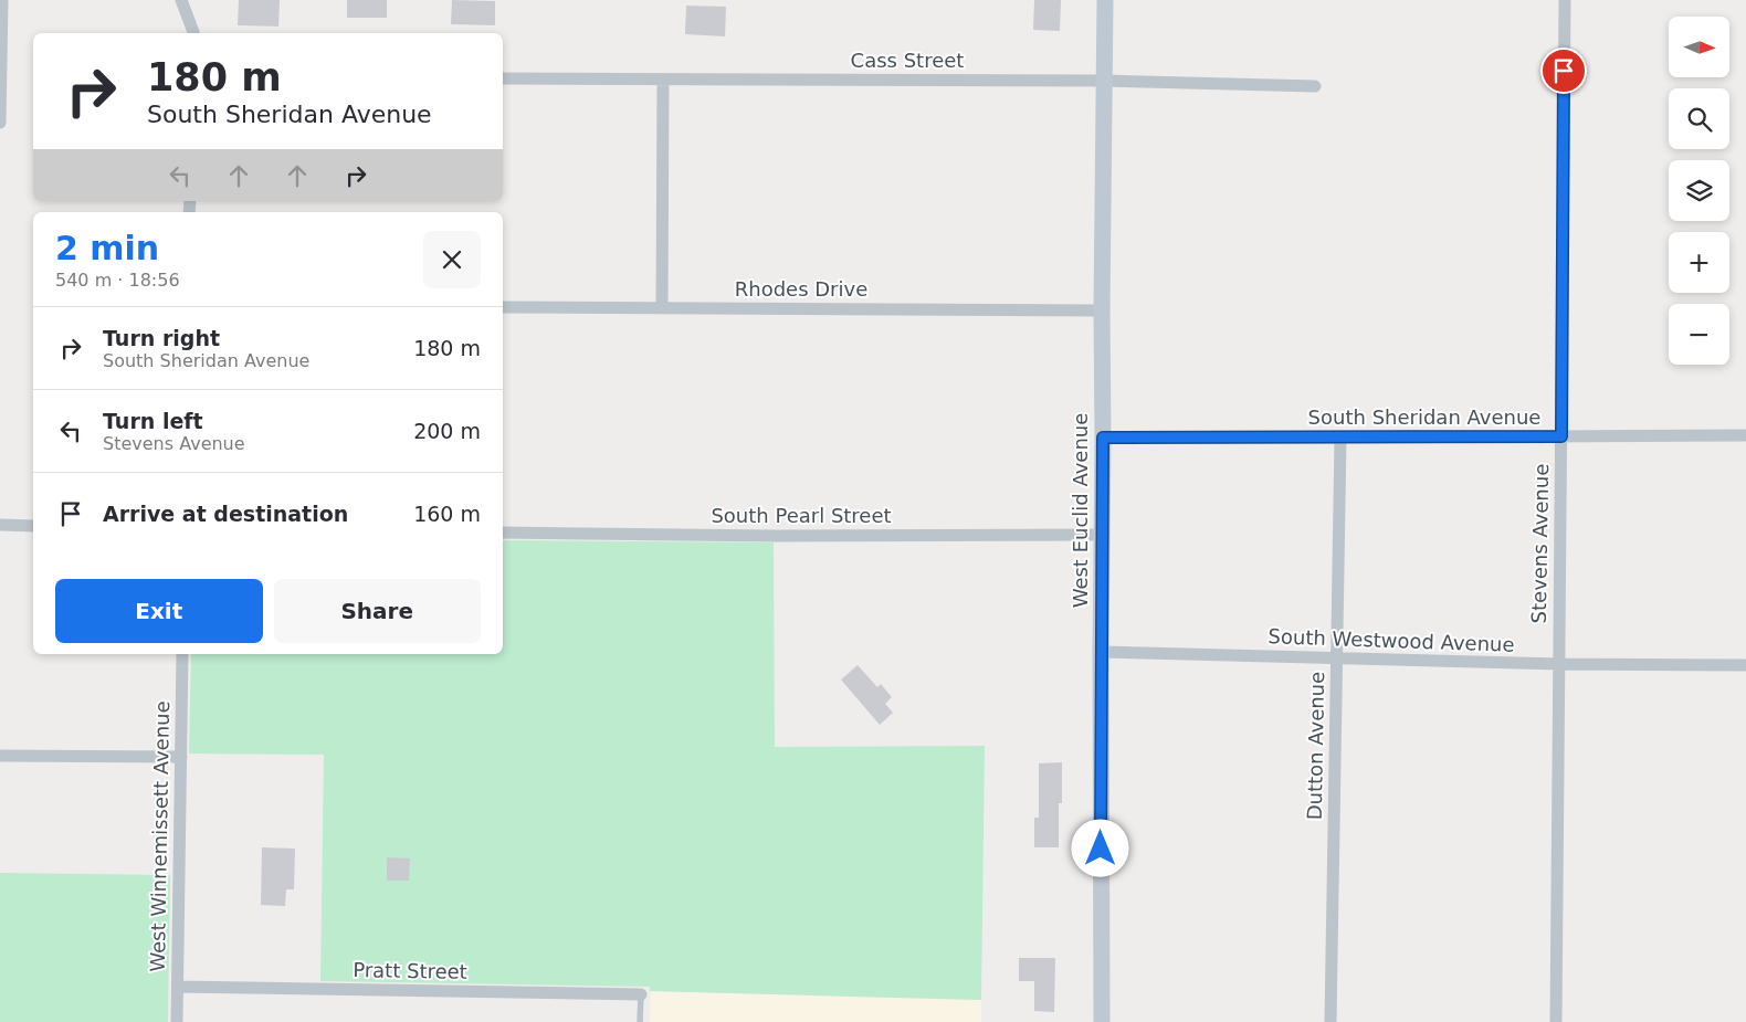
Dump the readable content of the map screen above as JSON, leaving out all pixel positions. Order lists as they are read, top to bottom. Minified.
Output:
{"streets":{"street":["Cass Street","Rhodes Drive","South Sheridan Avenue","West Euclid Avenue","South Pearl Street","Stevens Avenue","South Westwood Avenue","Dutton Avenue","West Winnemissett Avenue","Pratt Street"]},"crossings":[["Cass Street","West Euclid Avenue"],["Rhodes Drive","West Euclid Avenue"],["South Sheridan Avenue","West Euclid Avenue"],["South Sheridan Avenue","Stevens Avenue"],["South Sheridan Avenue","Dutton Avenue"],["West Euclid Avenue","South Pearl Street"],["West Euclid Avenue","South Westwood Avenue"],["Stevens Avenue","South Westwood Avenue"],["South Westwood Avenue","Dutton Avenue"],["West Winnemissett Avenue","Pratt Street"]],"north":"right","page":{"map_buttons":["+","−"],"turn":["180 m","South Sheridan Avenue"],"heading":["2 min","540 m · 18:56"],"list":[{"name":"Turn right","note":"South Sheridan Avenue","value":"180 m"},{"name":"Turn left","note":"Stevens Avenue","value":"200 m"},{"name":"Arrive at destination","value":"160 m"}],"buttons":["Exit","Share"]}}
